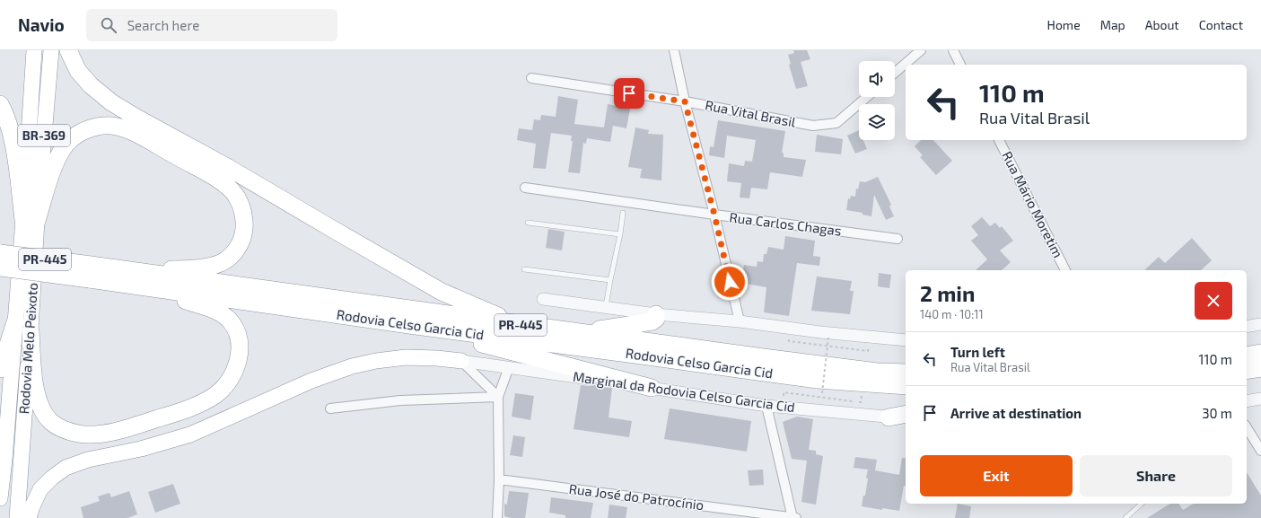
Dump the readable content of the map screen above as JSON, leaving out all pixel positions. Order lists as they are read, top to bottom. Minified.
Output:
{"streets":{"highway":["BR-369","PR-445","Rodovia Celso Garcia Cid","Rodovia Melo Peixoto"],"street":["Rua Vital Brasil","Rua Mário Moretim","Rua Carlos Chagas","Marginal da Rodovia Celso Garcia Cid","Rua José do Patrocínio"]},"page":{"header":"Navio","search":"Search here","nav":["Home","Map","About","Contact"],"turn":["110 m","Rua Vital Brasil"],"heading":["2 min","140 m · 10:11"],"list":[{"name":"Turn left","note":"Rua Vital Brasil","value":"110 m"},{"name":"Arrive at destination","value":"30 m"}],"buttons":["Exit","Share"]}}
